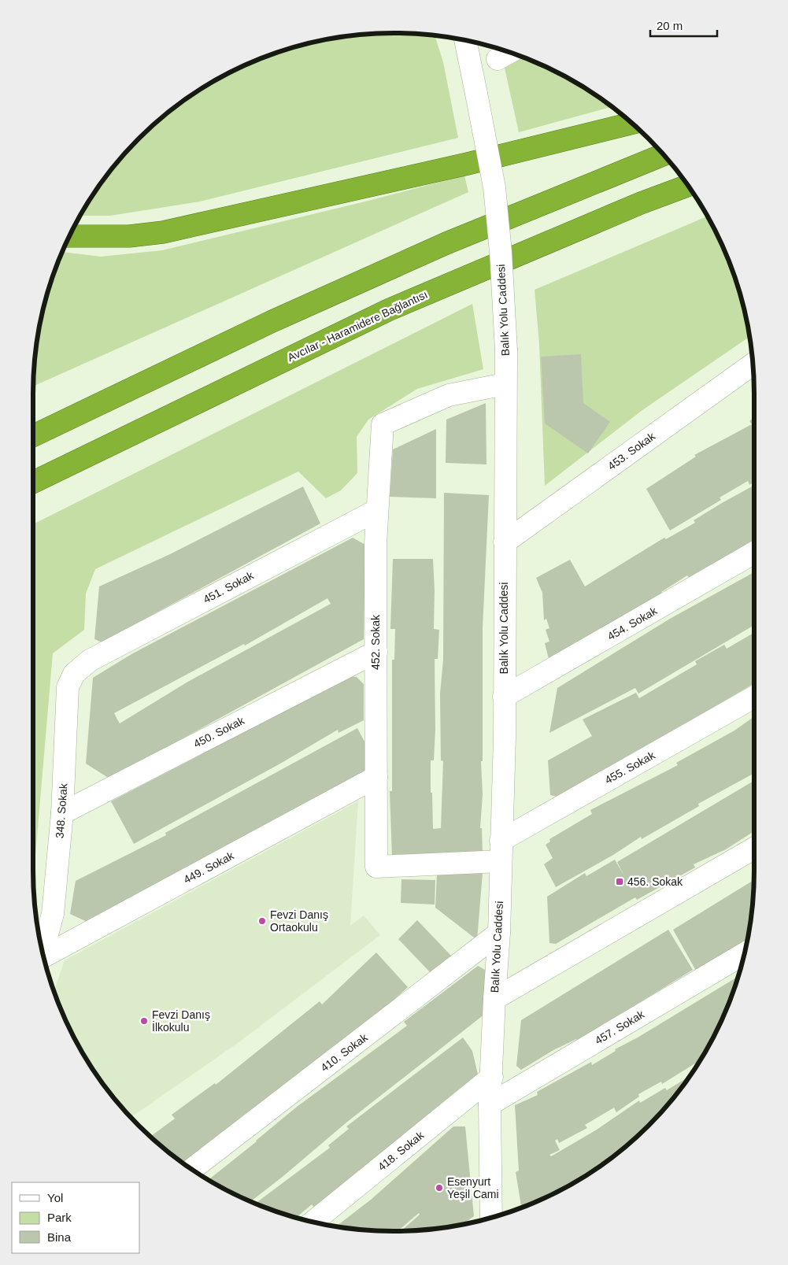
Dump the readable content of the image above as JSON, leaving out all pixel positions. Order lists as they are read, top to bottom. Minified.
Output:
{"streets":{"highway":["Avcılar - Haramidere Bağlantısı"],"street":["Balık Yolu Caddesi","453. Sokak","451. Sokak","454. Sokak","452. Sokak","450. Sokak","455. Sokak","348. Sokak","449. Sokak","457. Sokak","410. Sokak","418. Sokak"]},"crossings":[["Balık Yolu Caddesi","453. Sokak"],["Balık Yolu Caddesi","454. Sokak"],["Balık Yolu Caddesi","452. Sokak"],["Balık Yolu Caddesi","455. Sokak"],["Balık Yolu Caddesi","457. Sokak"],["Balık Yolu Caddesi","410. Sokak"],["Balık Yolu Caddesi","418. Sokak"],["451. Sokak","452. Sokak"],["451. Sokak","348. Sokak"],["452. Sokak","450. Sokak"],["452. Sokak","449. Sokak"],["450. Sokak","348. Sokak"]],"places":{"transit":["456. Sokak"],"other":["Fevzi Danış Ortaokulu","Fevzi Danış İlkokulu","Esenyurt Yeşil Cami"]},"legend":["Yol","Park","Bina"],"scale_bar":"20 m"}
